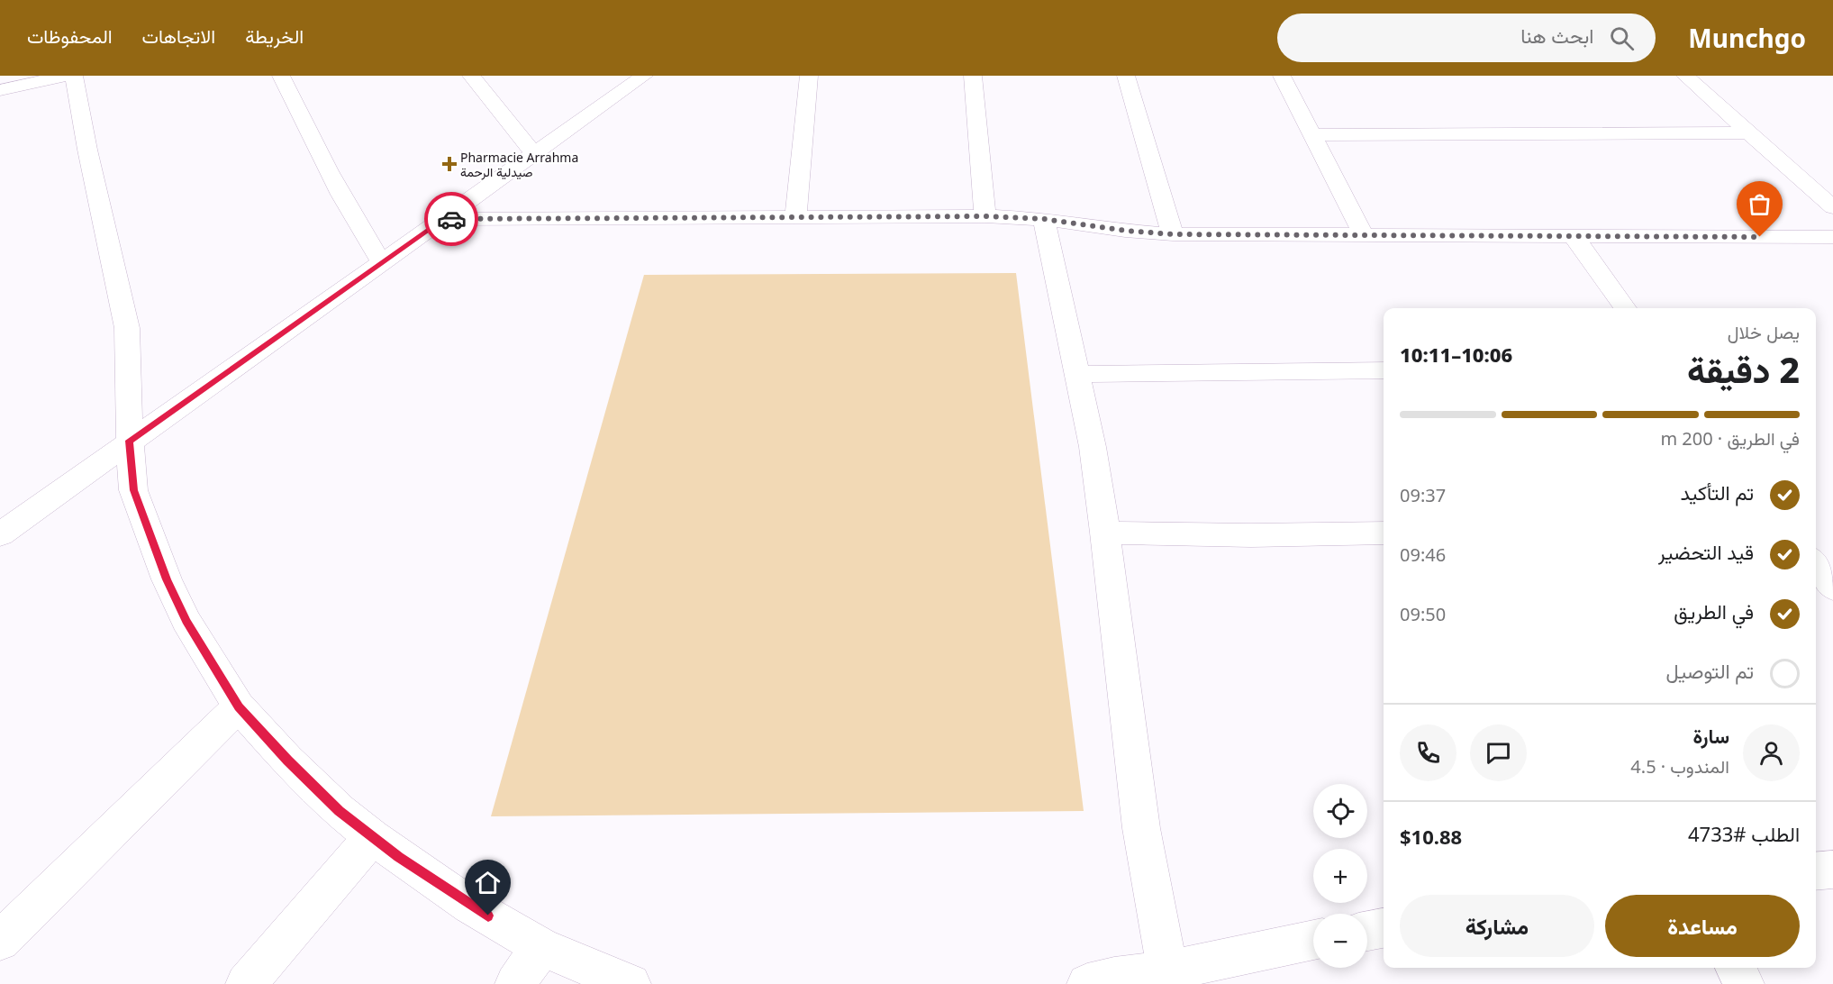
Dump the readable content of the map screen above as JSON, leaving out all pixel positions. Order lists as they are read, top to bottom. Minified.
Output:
{"places":{"health":["Pharmacie Arrahma صيدلية الرحمة"]},"page":{"header":"Munchgo","search":"ابحث هنا","nav":["الخريطة","الاتجاهات","المحفوظات"],"heading":["2 دقيقة","يصل خلال","10:06–10:11"],"panel":["سارة","المندوب · 4.5","الطلب #4733","$10.88"],"bar":"في الطريق · 200 m","list":[["تم التأكيد","09:37"],["قيد التحضير","09:46"],["في الطريق","09:50"],"تم التوصيل"],"map_buttons":["+","−"],"buttons":["مساعدة","مشاركة"]}}
